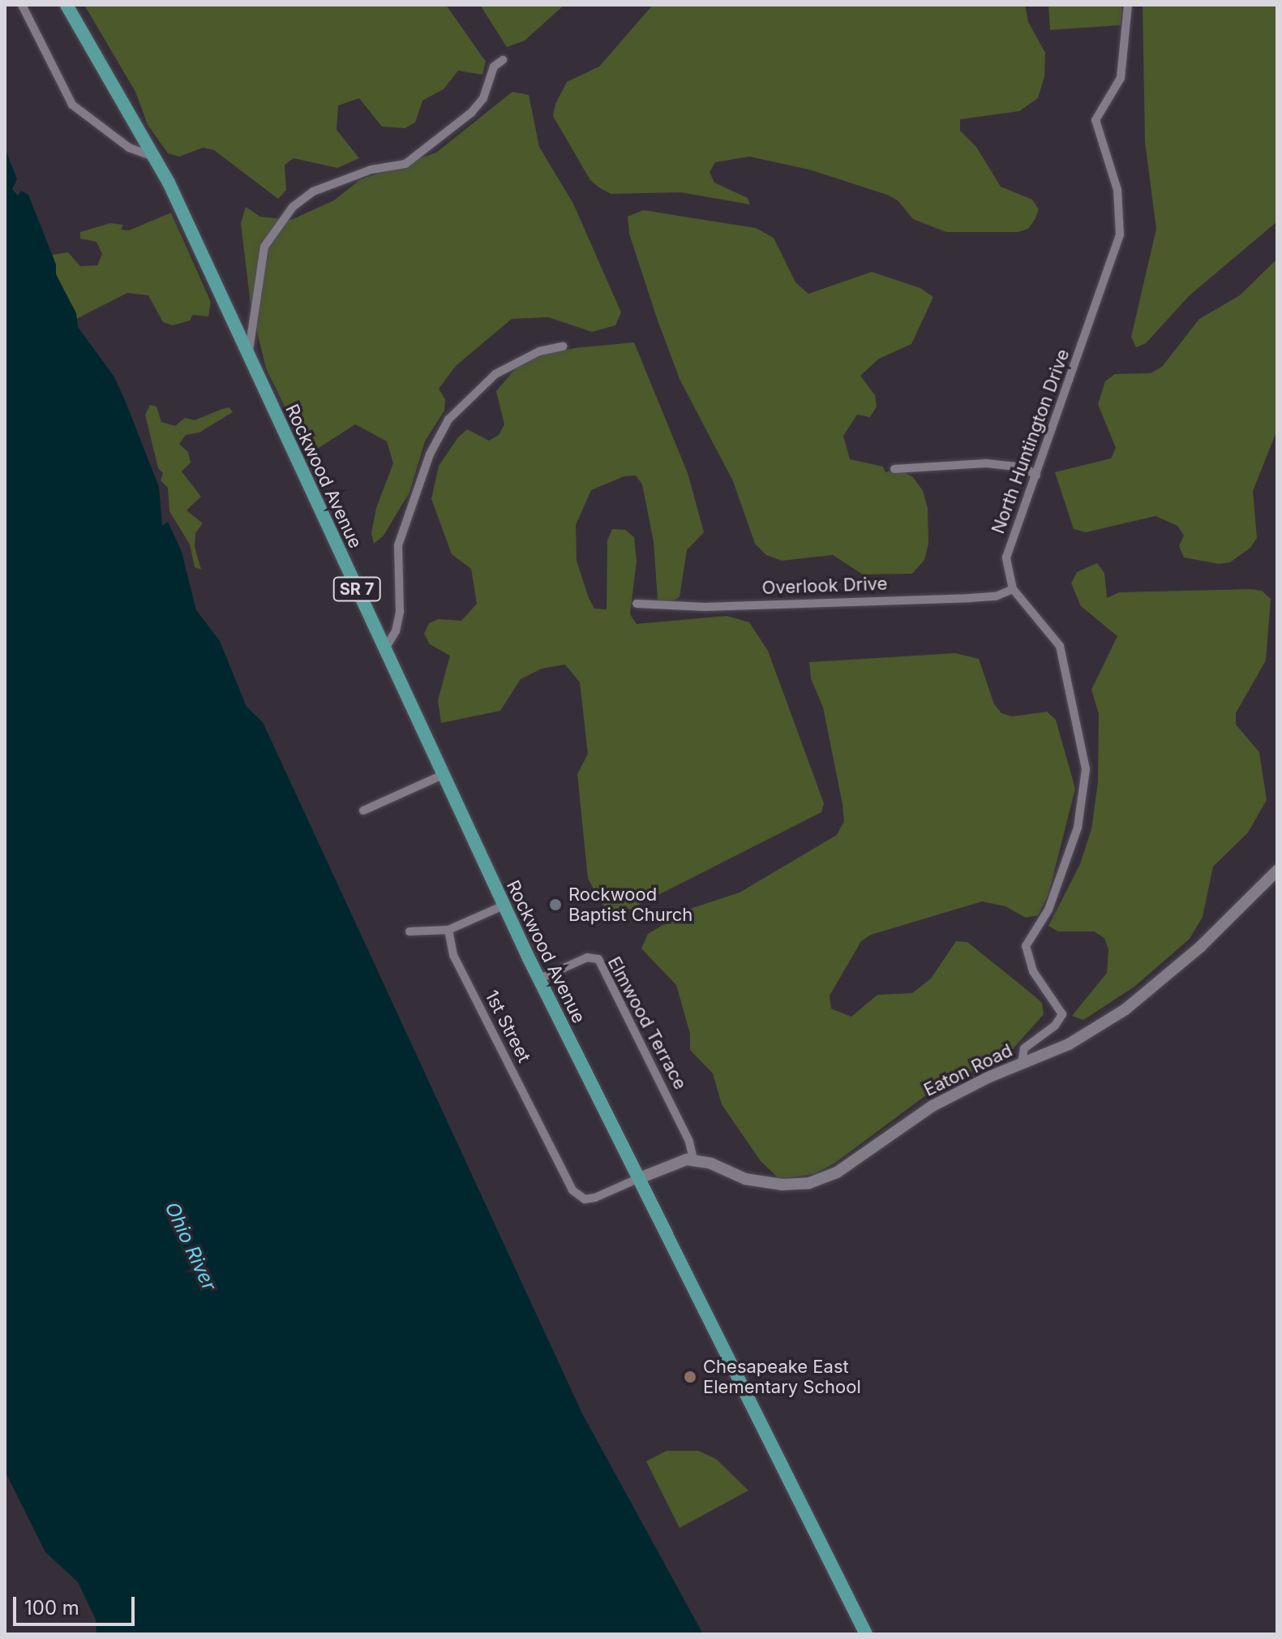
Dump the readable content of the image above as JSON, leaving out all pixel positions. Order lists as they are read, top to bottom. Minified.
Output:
{"streets":{"main road":["Rockwood Avenue","SR 7"],"street":["North Huntington Drive","Overlook Drive","Elmwood Terrace","1st Street","Eaton Road"]},"crossings":[["North Huntington Drive","Overlook Drive"],["North Huntington Drive","Eaton Road"],["Rockwood Avenue","SR 7"],["Rockwood Avenue","Elmwood Terrace"],["Rockwood Avenue","1st Street"],["SR 7","1st Street"],["Elmwood Terrace","Eaton Road"]],"water":["Ohio River"],"places":["Rockwood Baptist Church","Chesapeake East Elementary School"],"scale_bar":"100 m"}
